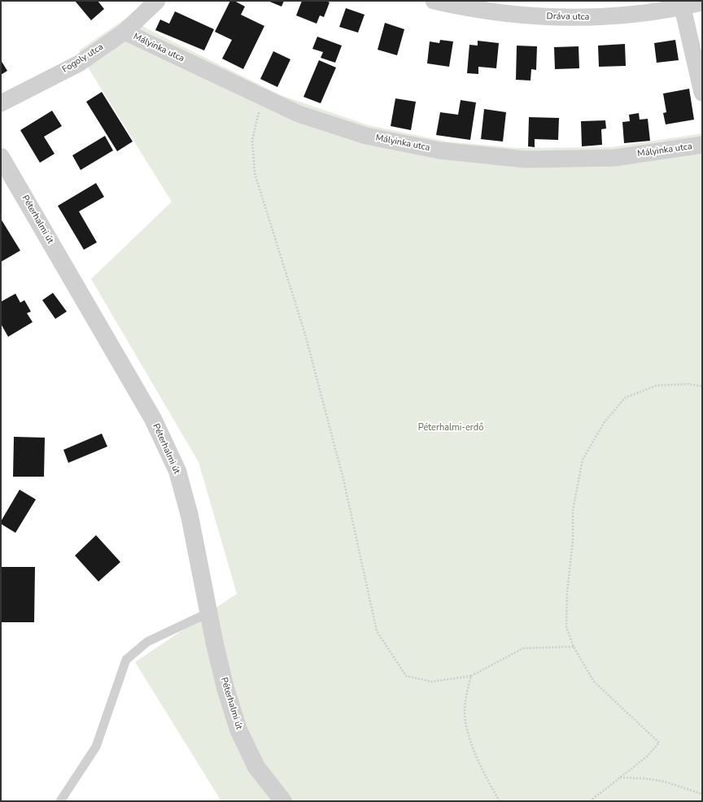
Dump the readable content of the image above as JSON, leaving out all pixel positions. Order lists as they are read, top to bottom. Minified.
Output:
{"streets":{"street":["Dráva utca","Mályinka utca","Fogoly utca","Péterhalmi út"]},"crossings":[["Mályinka utca","Fogoly utca"]],"parks":["Péterhalmi-erdő"]}
